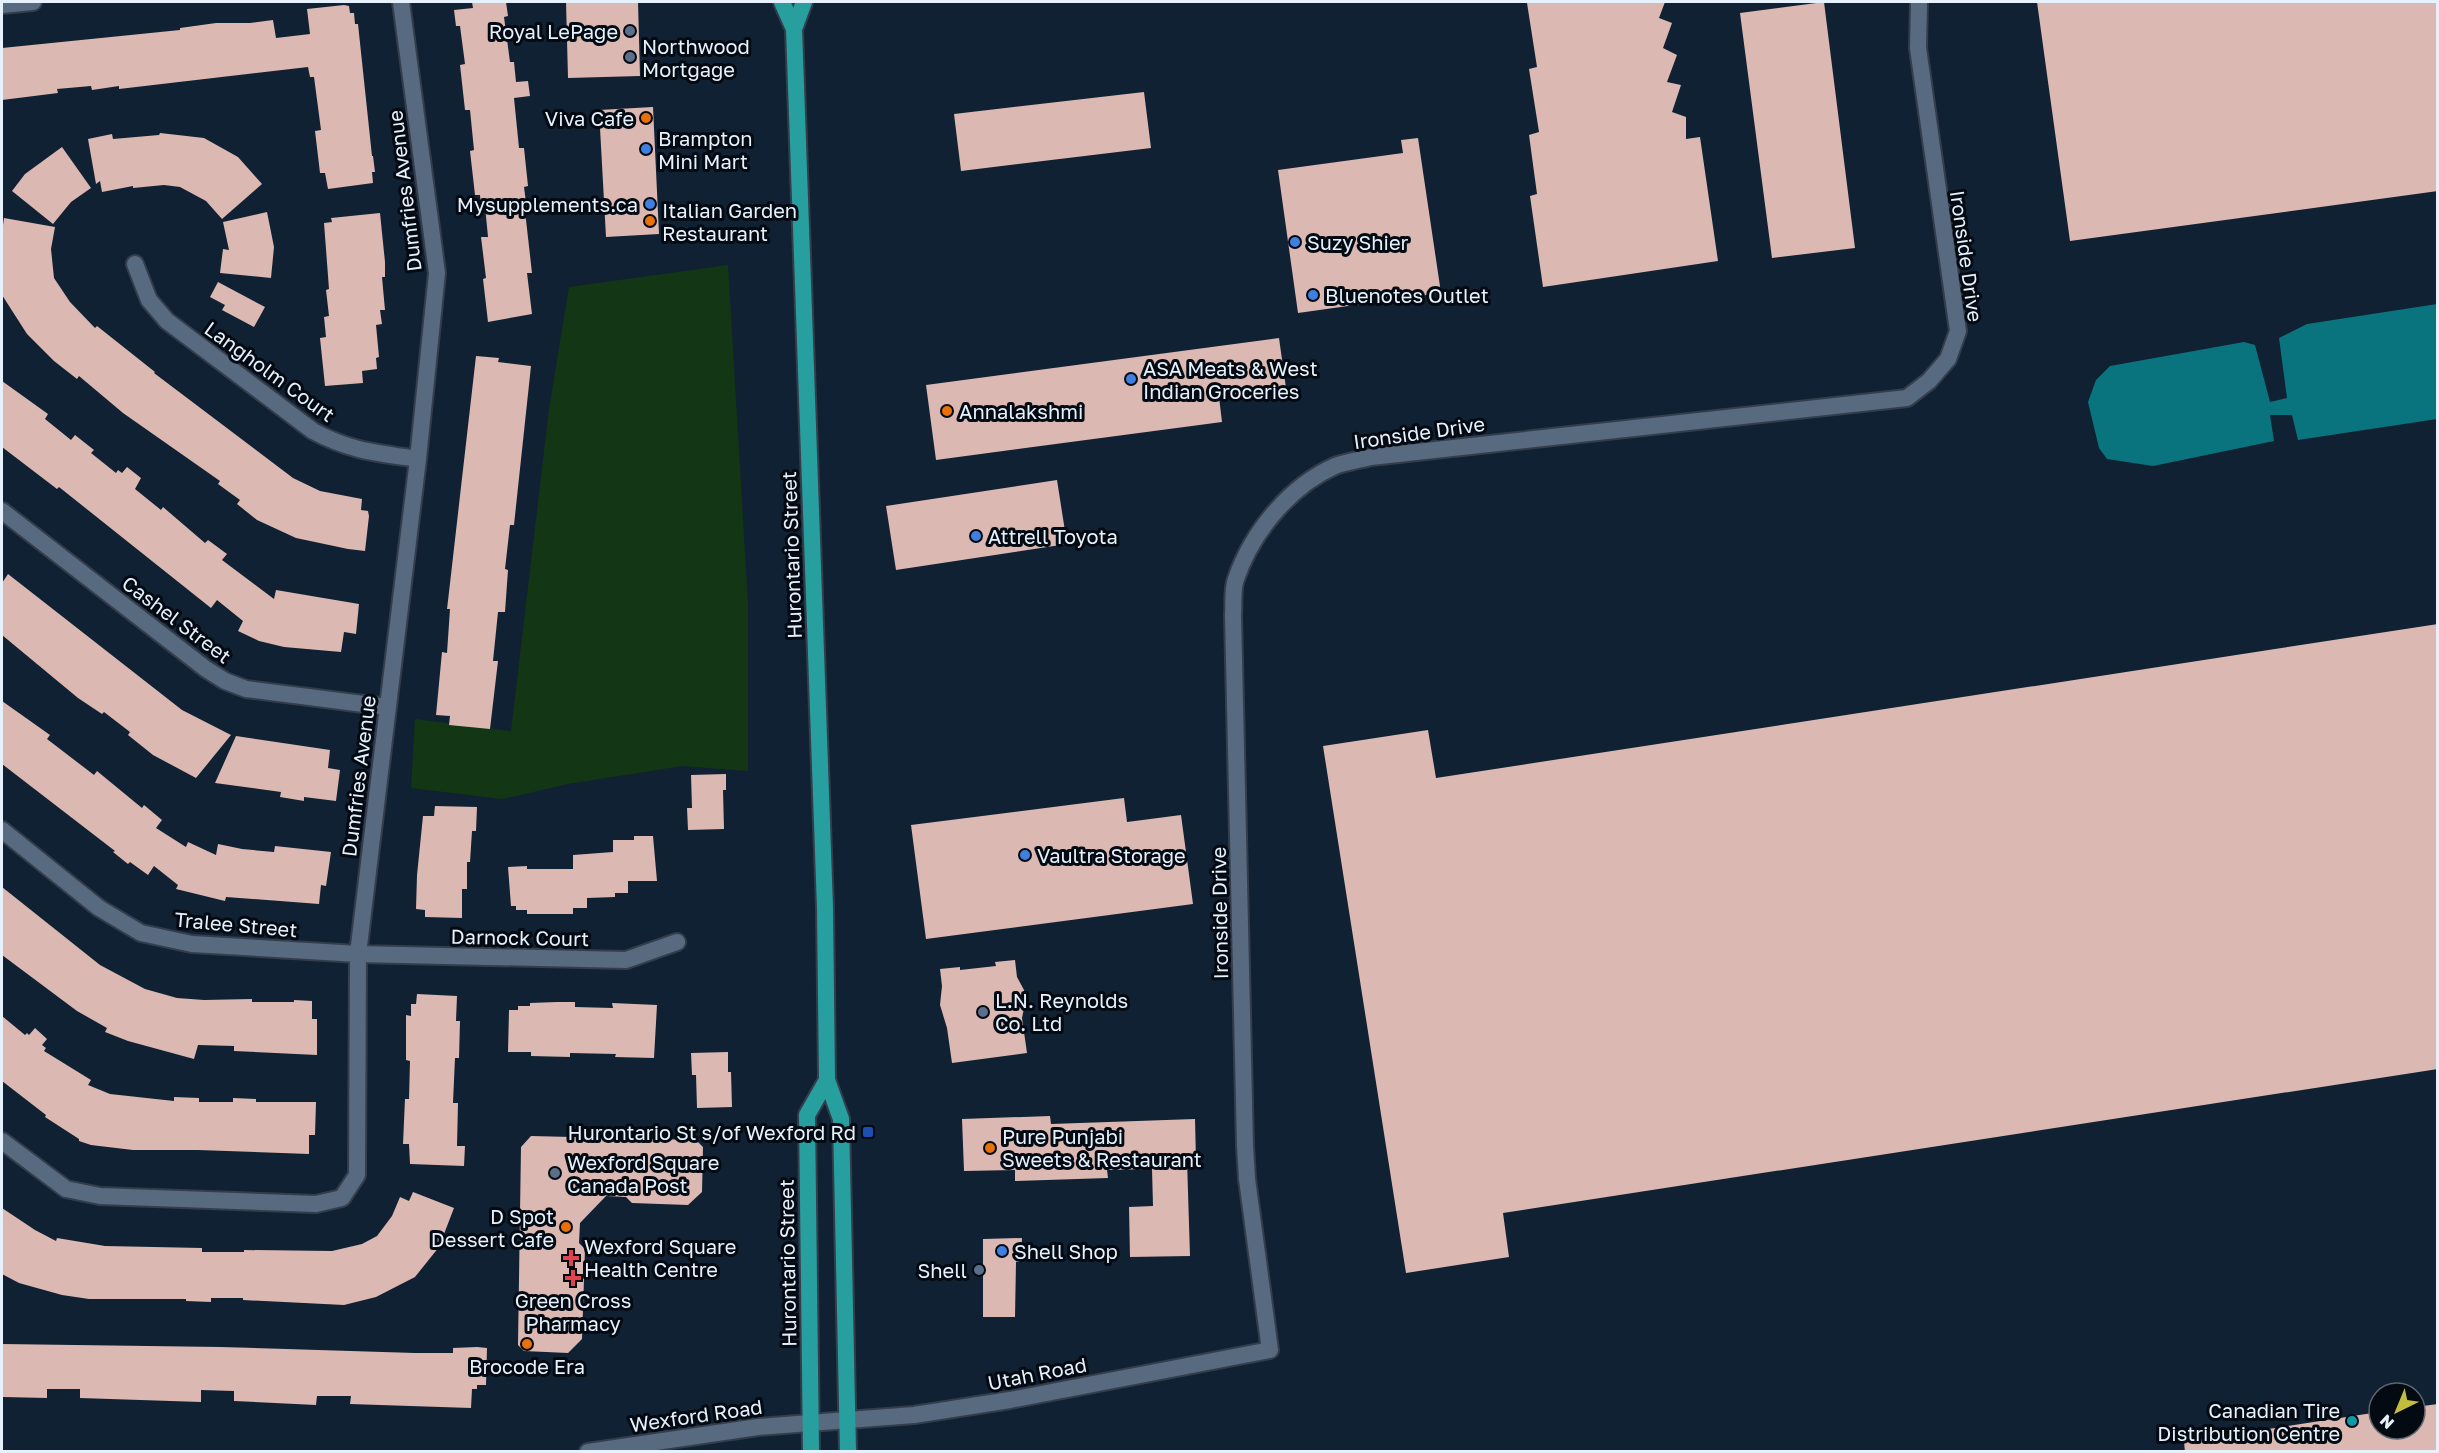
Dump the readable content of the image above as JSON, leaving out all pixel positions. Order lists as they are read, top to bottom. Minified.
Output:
{"streets":{"main road":["Hurontario Street"],"street":["Dumfries Avenue","Ironside Drive","Langholm Court","Cashel Street","Tralee Street","Darnock Court","Utah Road","Wexford Road"]},"crossings":[["Dumfries Avenue","Langholm Court"],["Dumfries Avenue","Cashel Street"],["Dumfries Avenue","Tralee Street"],["Dumfries Avenue","Darnock Court"],["Ironside Drive","Utah Road"],["Hurontario Street","Utah Road"],["Hurontario Street","Wexford Road"],["Tralee Street","Darnock Court"],["Utah Road","Wexford Road"]],"places":{"other":["Royal LePage","Northwood Mortgage","Viva Cafe","Brampton Mini Mart","Mysupplements.ca","Italian Garden Restaurant","Suzy Shier","Bluenotes Outlet","ASA Meats & West Indian Groceries","Annalakshmi","Attrell Toyota","Vaultra Storage","L.N. Reynolds Co. Ltd","Pure Punjabi Sweets & Restaurant","Wexford Square Canada Post","D Spot Dessert Cafe","Shell Shop","Shell","Brocode Era","Canadian Tire Distribution Centre"],"transit":["Hurontario St s/of Wexford Rd"],"health":["Wexford Square Health Centre","Green Cross Pharmacy"]},"north":"bottom left"}
